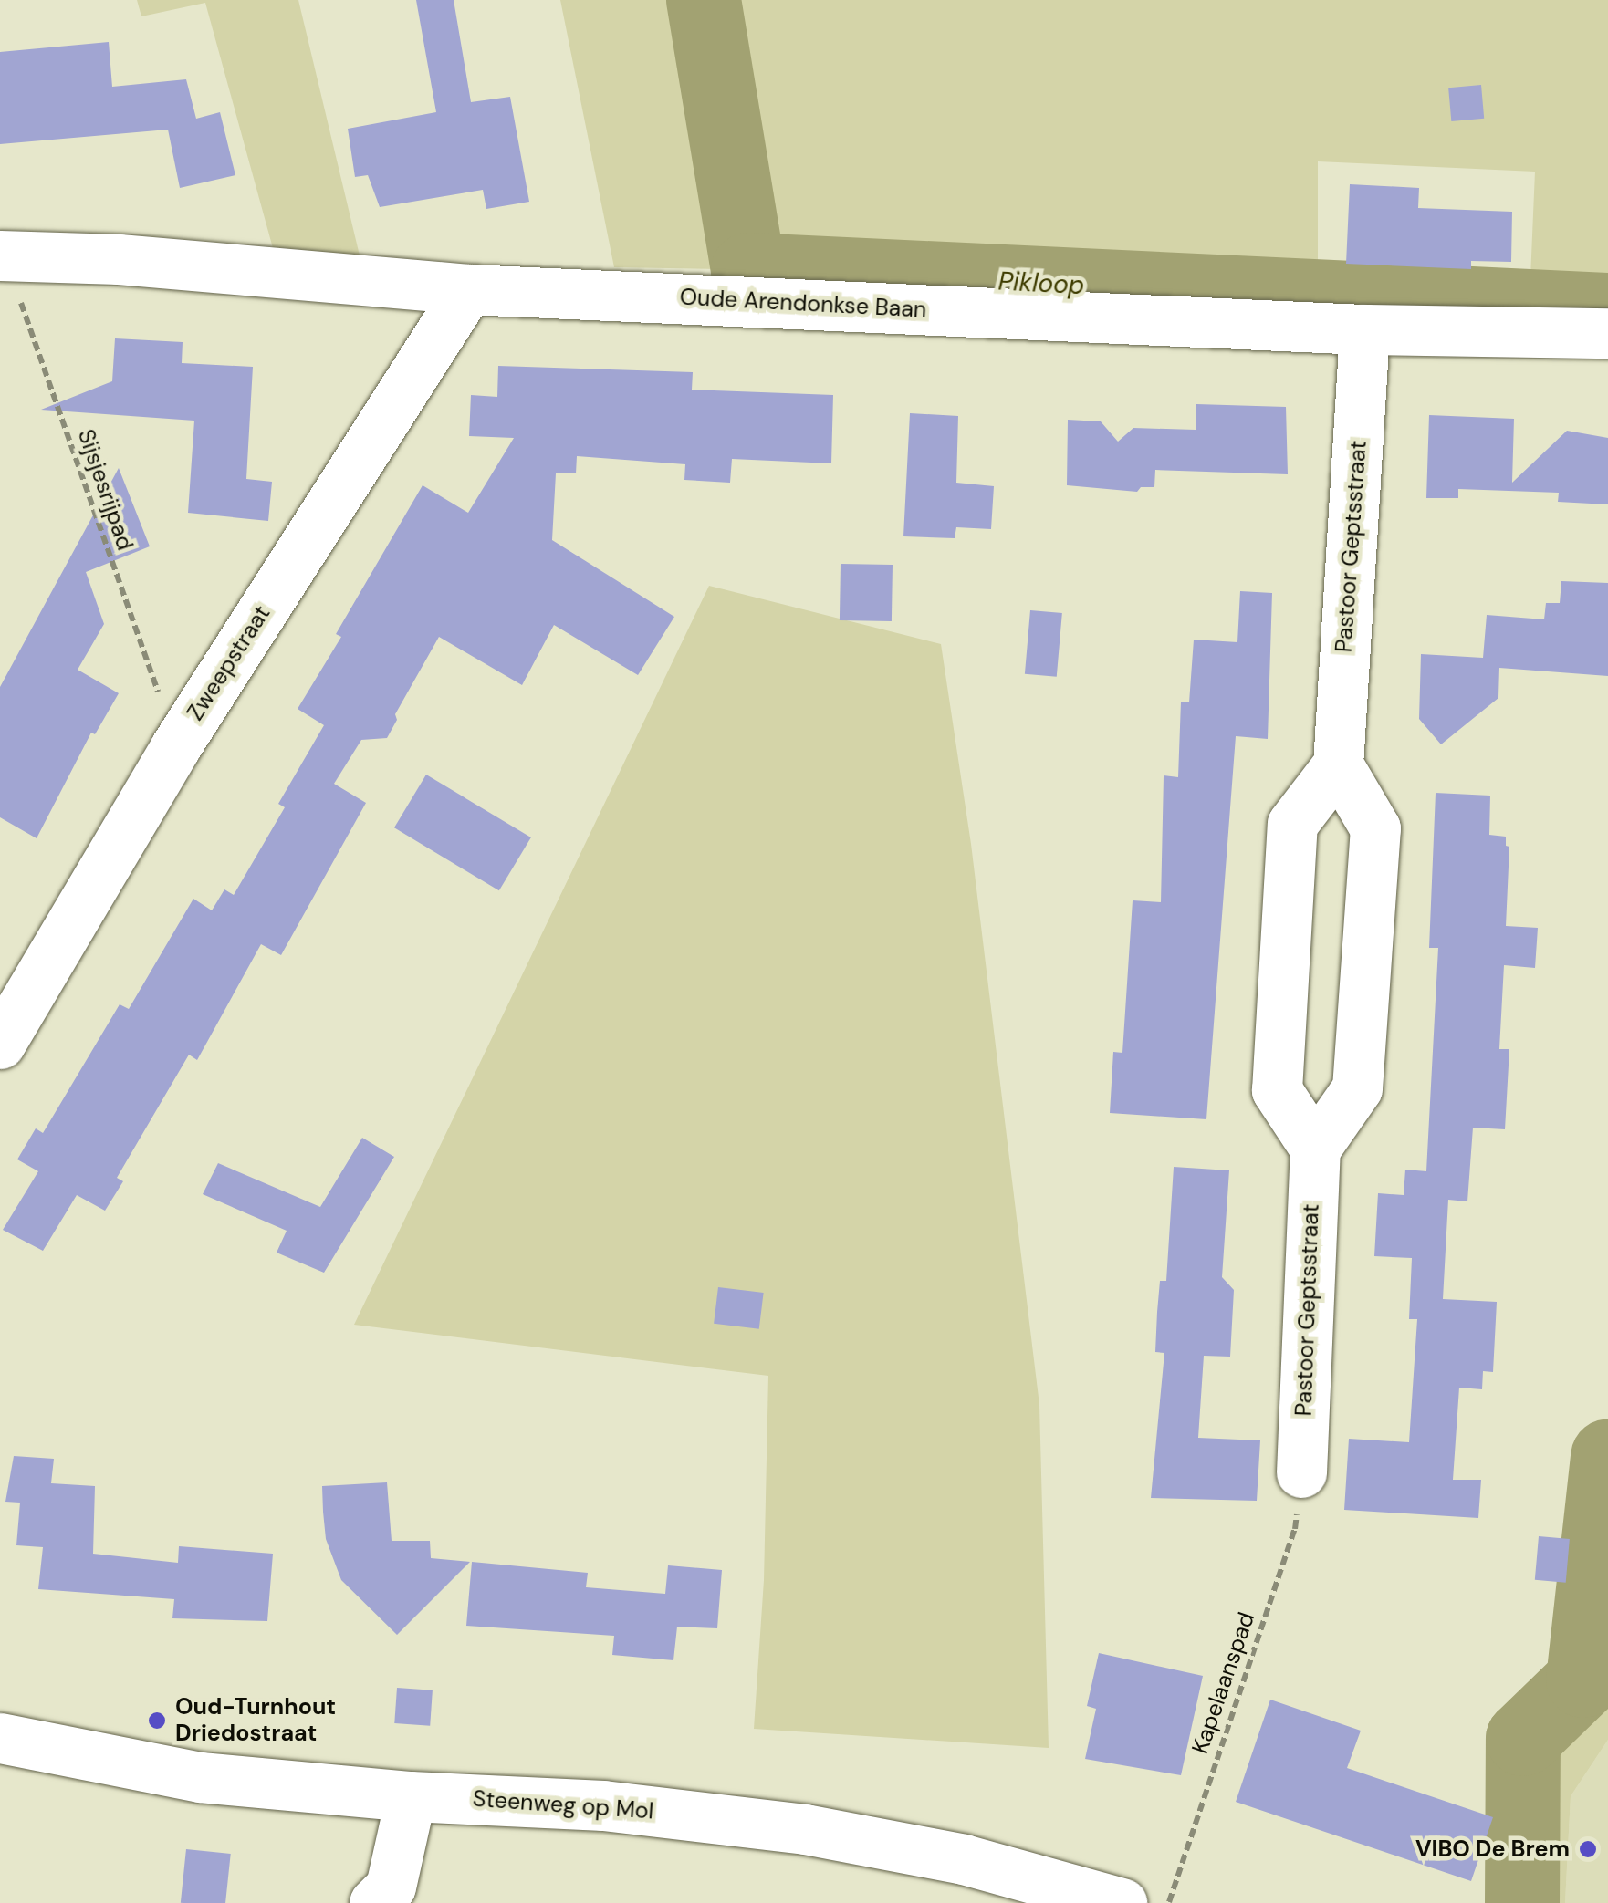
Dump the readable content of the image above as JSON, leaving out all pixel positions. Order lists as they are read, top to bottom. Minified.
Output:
{"streets":{"street":["Oude Arendonkse Baan","Pastoor Geptsstraat","Zweepstraat","Steenweg op Mol"],"path":["Sijsjesrijpad","Kapelaanspad"]},"crossings":[["Oude Arendonkse Baan","Sijsjesrijpad"],["Oude Arendonkse Baan","Pastoor Geptsstraat"],["Oude Arendonkse Baan","Zweepstraat"],["Sijsjesrijpad","Zweepstraat"],["Pastoor Geptsstraat","Kapelaanspad"]],"water":["Pikloop"],"places":["Oud-Turnhout Driedostraat","VIBO De Brem"]}
